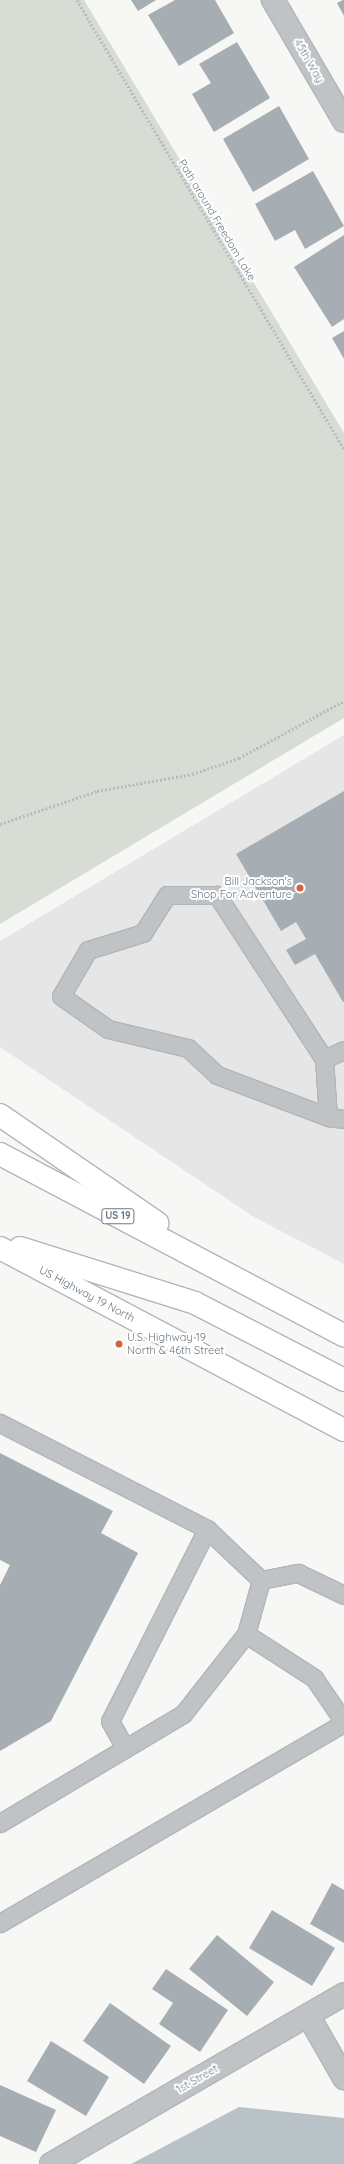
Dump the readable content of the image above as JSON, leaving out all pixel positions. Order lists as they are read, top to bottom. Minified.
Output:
{"streets":{"highway":["US 19","US Highway 19 North"],"street":["45th Way","1st Street"],"path":["Path around Freedom Lake"]},"places":["Bill Jackson's Shop For Adventure","U.S. Highway 19 North & 46th Street"]}
